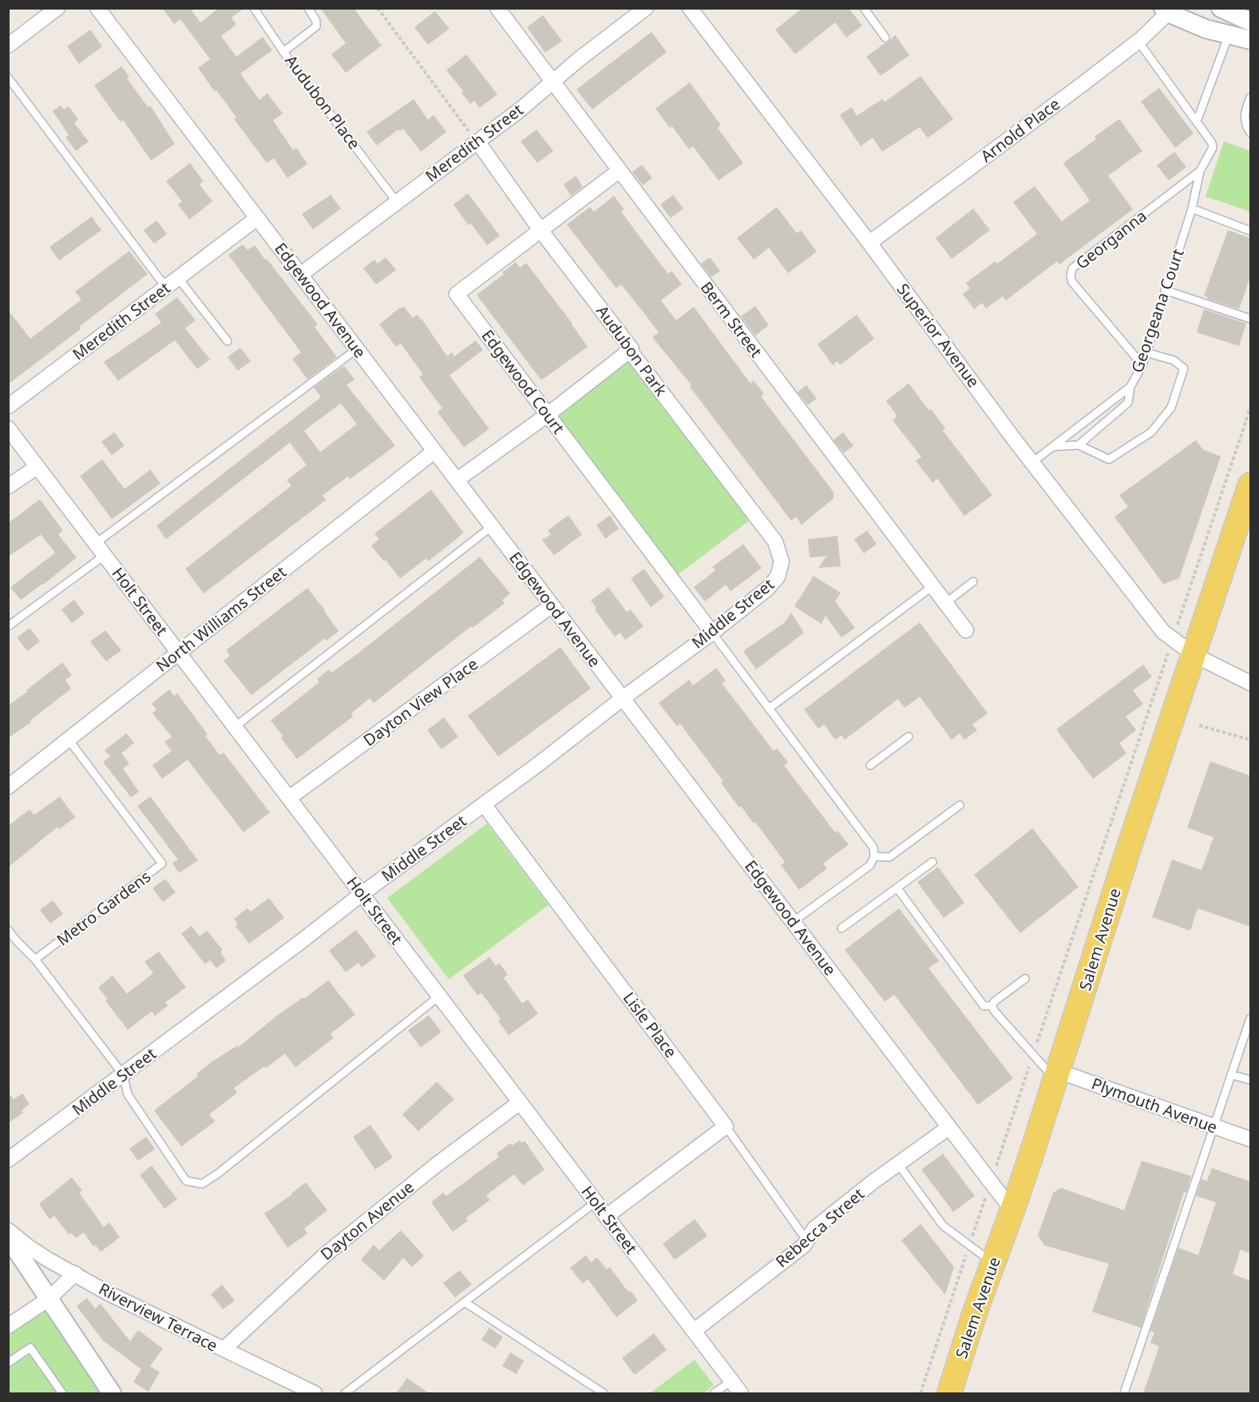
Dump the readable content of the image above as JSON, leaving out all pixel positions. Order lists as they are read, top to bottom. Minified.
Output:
{"streets":{"main road":["Salem Avenue"],"street":["Arnold Place","Meredith Street","Edgewood Avenue","Berm Street","Superior Avenue","Audubon Park","Edgewood Court","Holt Street","Middle Street","North Williams Street","Dayton View Place","Lisle Place","Plymouth Avenue","Dayton Avenue","Rebecca Street","Riverview Terrace"],"lane":["Audubon Place","Georganna","Georgeana Court","Metro Gardens"]},"crossings":[["Audubon Place","Meredith Street"],["Arnold Place","Superior Avenue"],["Meredith Street","Edgewood Avenue"],["Meredith Street","Berm Street"],["Meredith Street","Audubon Park"],["Georganna","Georgeana Court"],["Edgewood Avenue","Middle Street"],["Edgewood Avenue","North Williams Street"],["Edgewood Avenue","Dayton View Place"],["Edgewood Avenue","Salem Avenue"],["Edgewood Avenue","Rebecca Street"],["Georgeana Court","Superior Avenue"],["Berm Street","Edgewood Court"],["Superior Avenue","Salem Avenue"],["Audubon Park","Edgewood Court"],["Audubon Park","Middle Street"],["Edgewood Court","Middle Street"],["Holt Street","Middle Street"],["Holt Street","North Williams Street"],["Holt Street","Dayton View Place"],["Holt Street","Dayton Avenue"],["Holt Street","Rebecca Street"],["Middle Street","Lisle Place"],["North Williams Street","Metro Gardens"],["Salem Avenue","Plymouth Avenue"],["Dayton Avenue","Riverview Terrace"]]}
